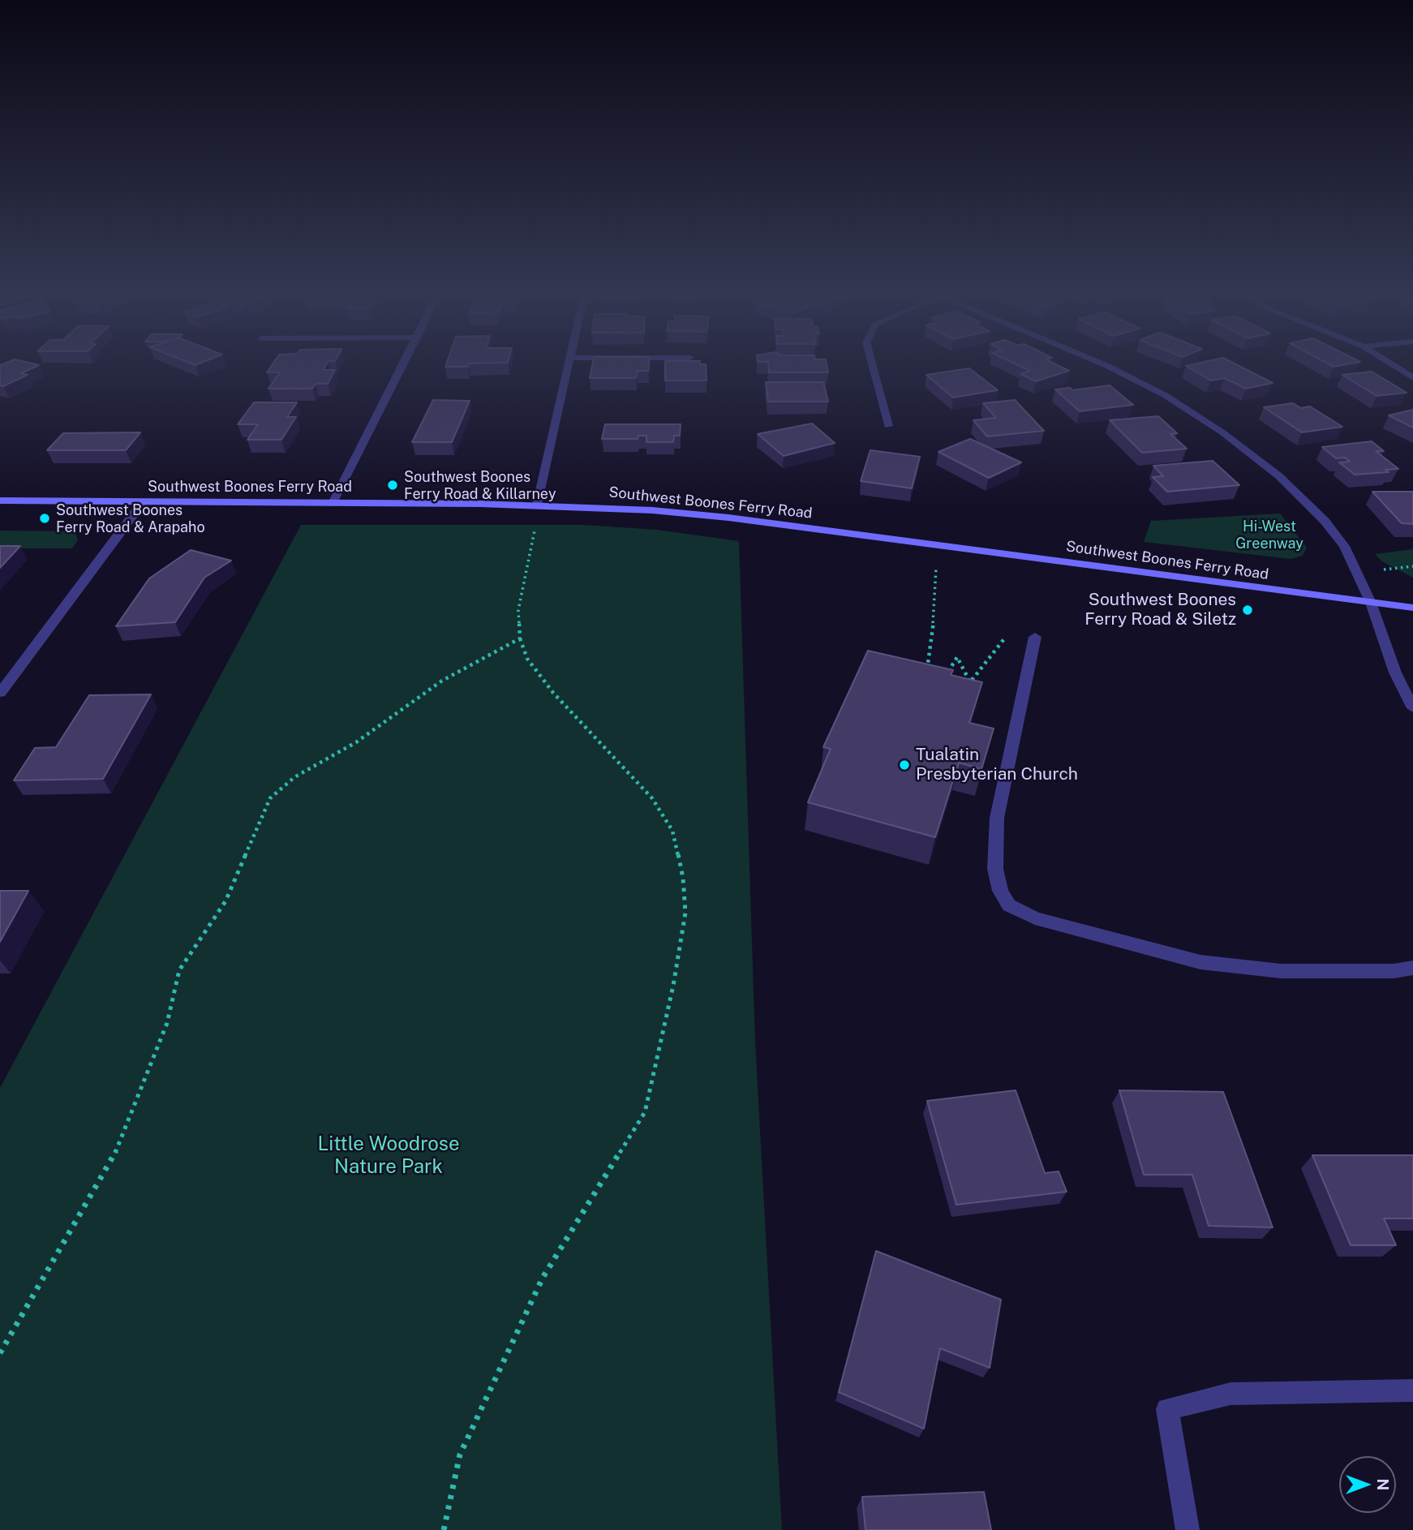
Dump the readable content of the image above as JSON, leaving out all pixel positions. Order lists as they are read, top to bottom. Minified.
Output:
{"streets":{"main road":["Southwest Boones Ferry Road"]},"parks":["Hi-West Greenway","Little Woodrose Nature Park"],"places":["Southwest Boones Ferry Road & Killarney","Southwest Boones Ferry Road & Arapaho","Southwest Boones Ferry Road & Siletz","Tualatin Presbyterian Church"],"north":"right"}
